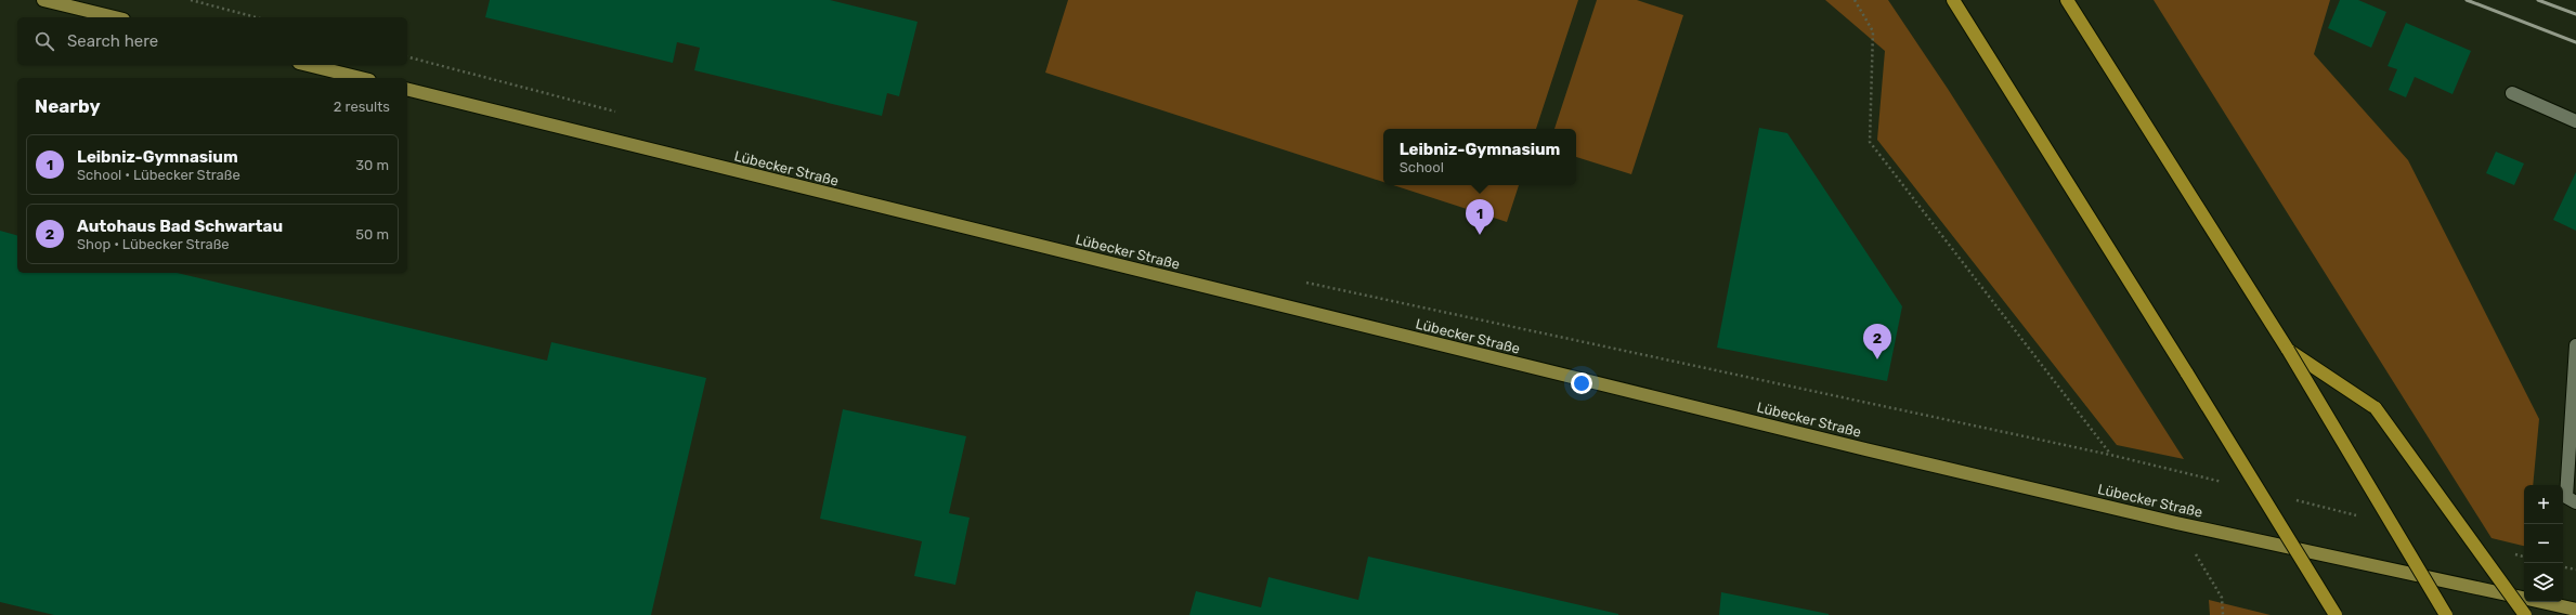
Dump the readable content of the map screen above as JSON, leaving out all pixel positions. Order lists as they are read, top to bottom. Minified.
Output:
{"streets":{"main road":["Lübecker Straße"]},"page":{"search":"Search here","heading":["Nearby","2 results"],"popup":["Leibniz-Gymnasium","School"],"list":[{"mark":"1","name":"Leibniz-Gymnasium","note":"School · Lübecker Straße","value":"30 m"},{"mark":"2","name":"Autohaus Bad Schwartau","note":"Shop · Lübecker Straße","value":"50 m"}],"pins":["1","2"],"map_buttons":["+","−"]}}
